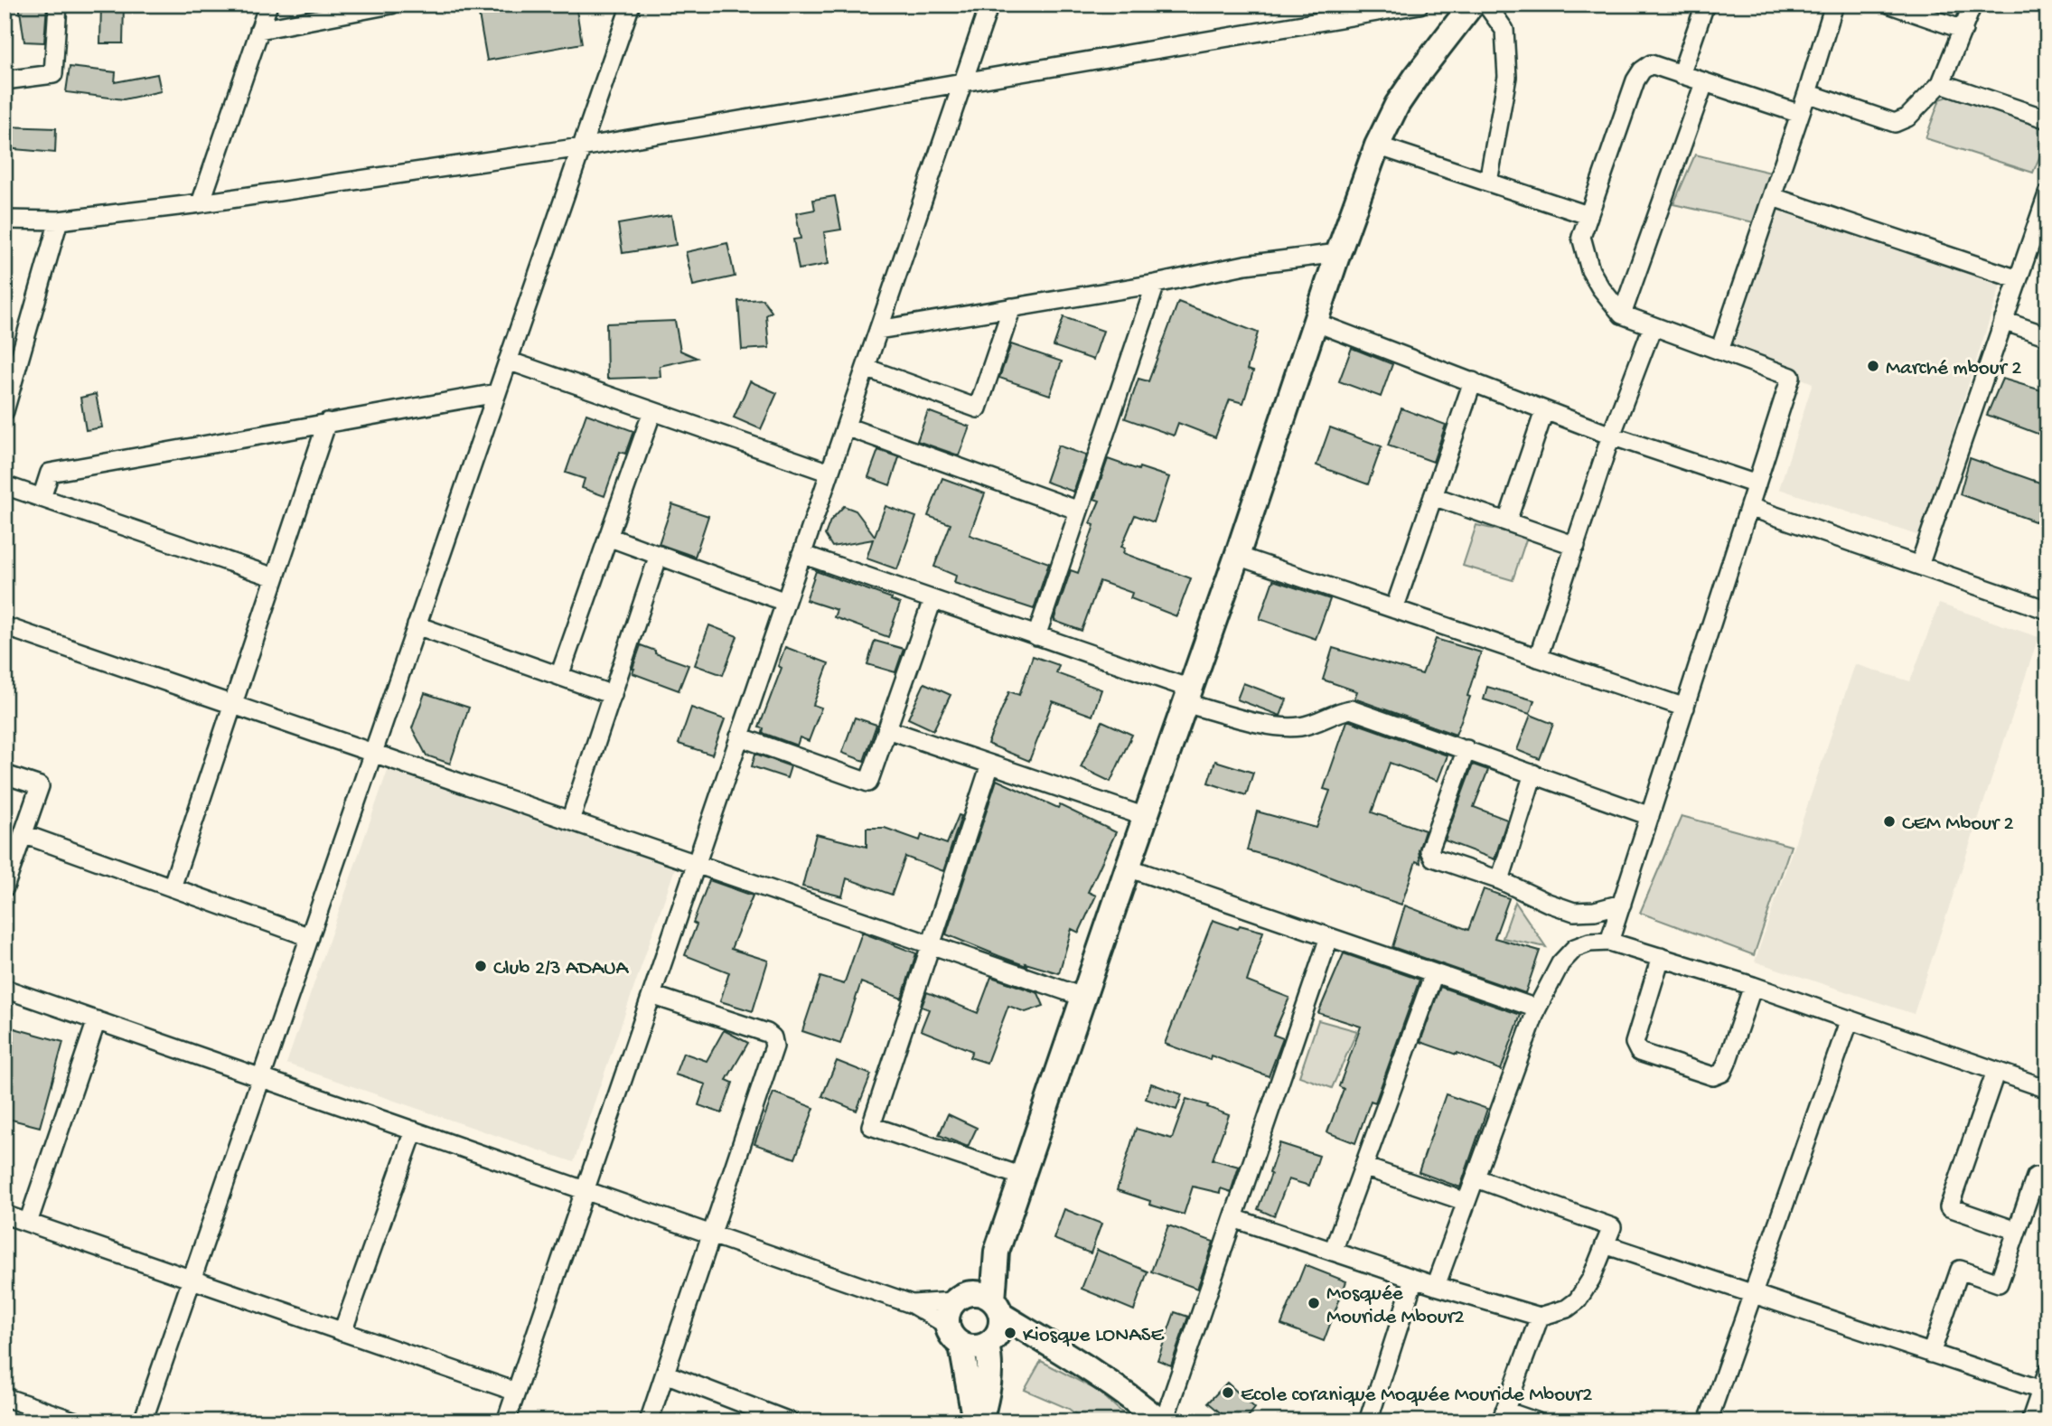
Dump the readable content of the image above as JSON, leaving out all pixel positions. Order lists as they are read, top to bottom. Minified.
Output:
{"places":["Marché mbour 2","CEM Mbour 2","Club 2/3 ADAUA","Mosquée Mouride Mbour2","Kiosque LONASE","Ecole coranique Moquée Mouride Mbour2"]}
